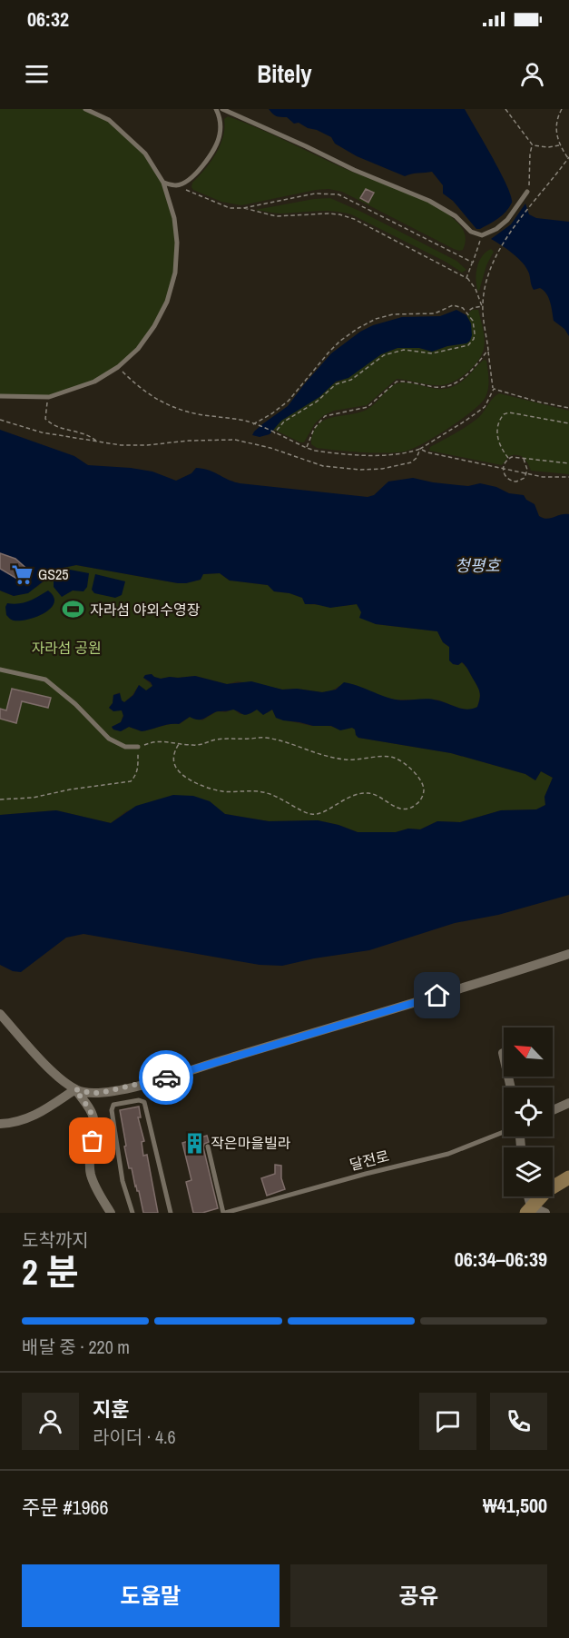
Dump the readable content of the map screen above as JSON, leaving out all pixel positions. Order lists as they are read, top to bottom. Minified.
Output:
{"streets":{"lane":["달전로"]},"water":["청평호"],"parks":["자라섬 공원"],"places":{"supermarket":["GS25"],"sports":["자라섬 야외수영장"],"building":["작은마을빌라"]},"north":"top left","page":{"status":"06:32","header":"Bitely","heading":["2 분","도착까지","06:34–06:39"],"panel":["지훈","라이더 · 4.6","주문 #1966","₩41,500"],"bar":"배달 중 · 220 m","buttons":["도움말","공유"]}}
